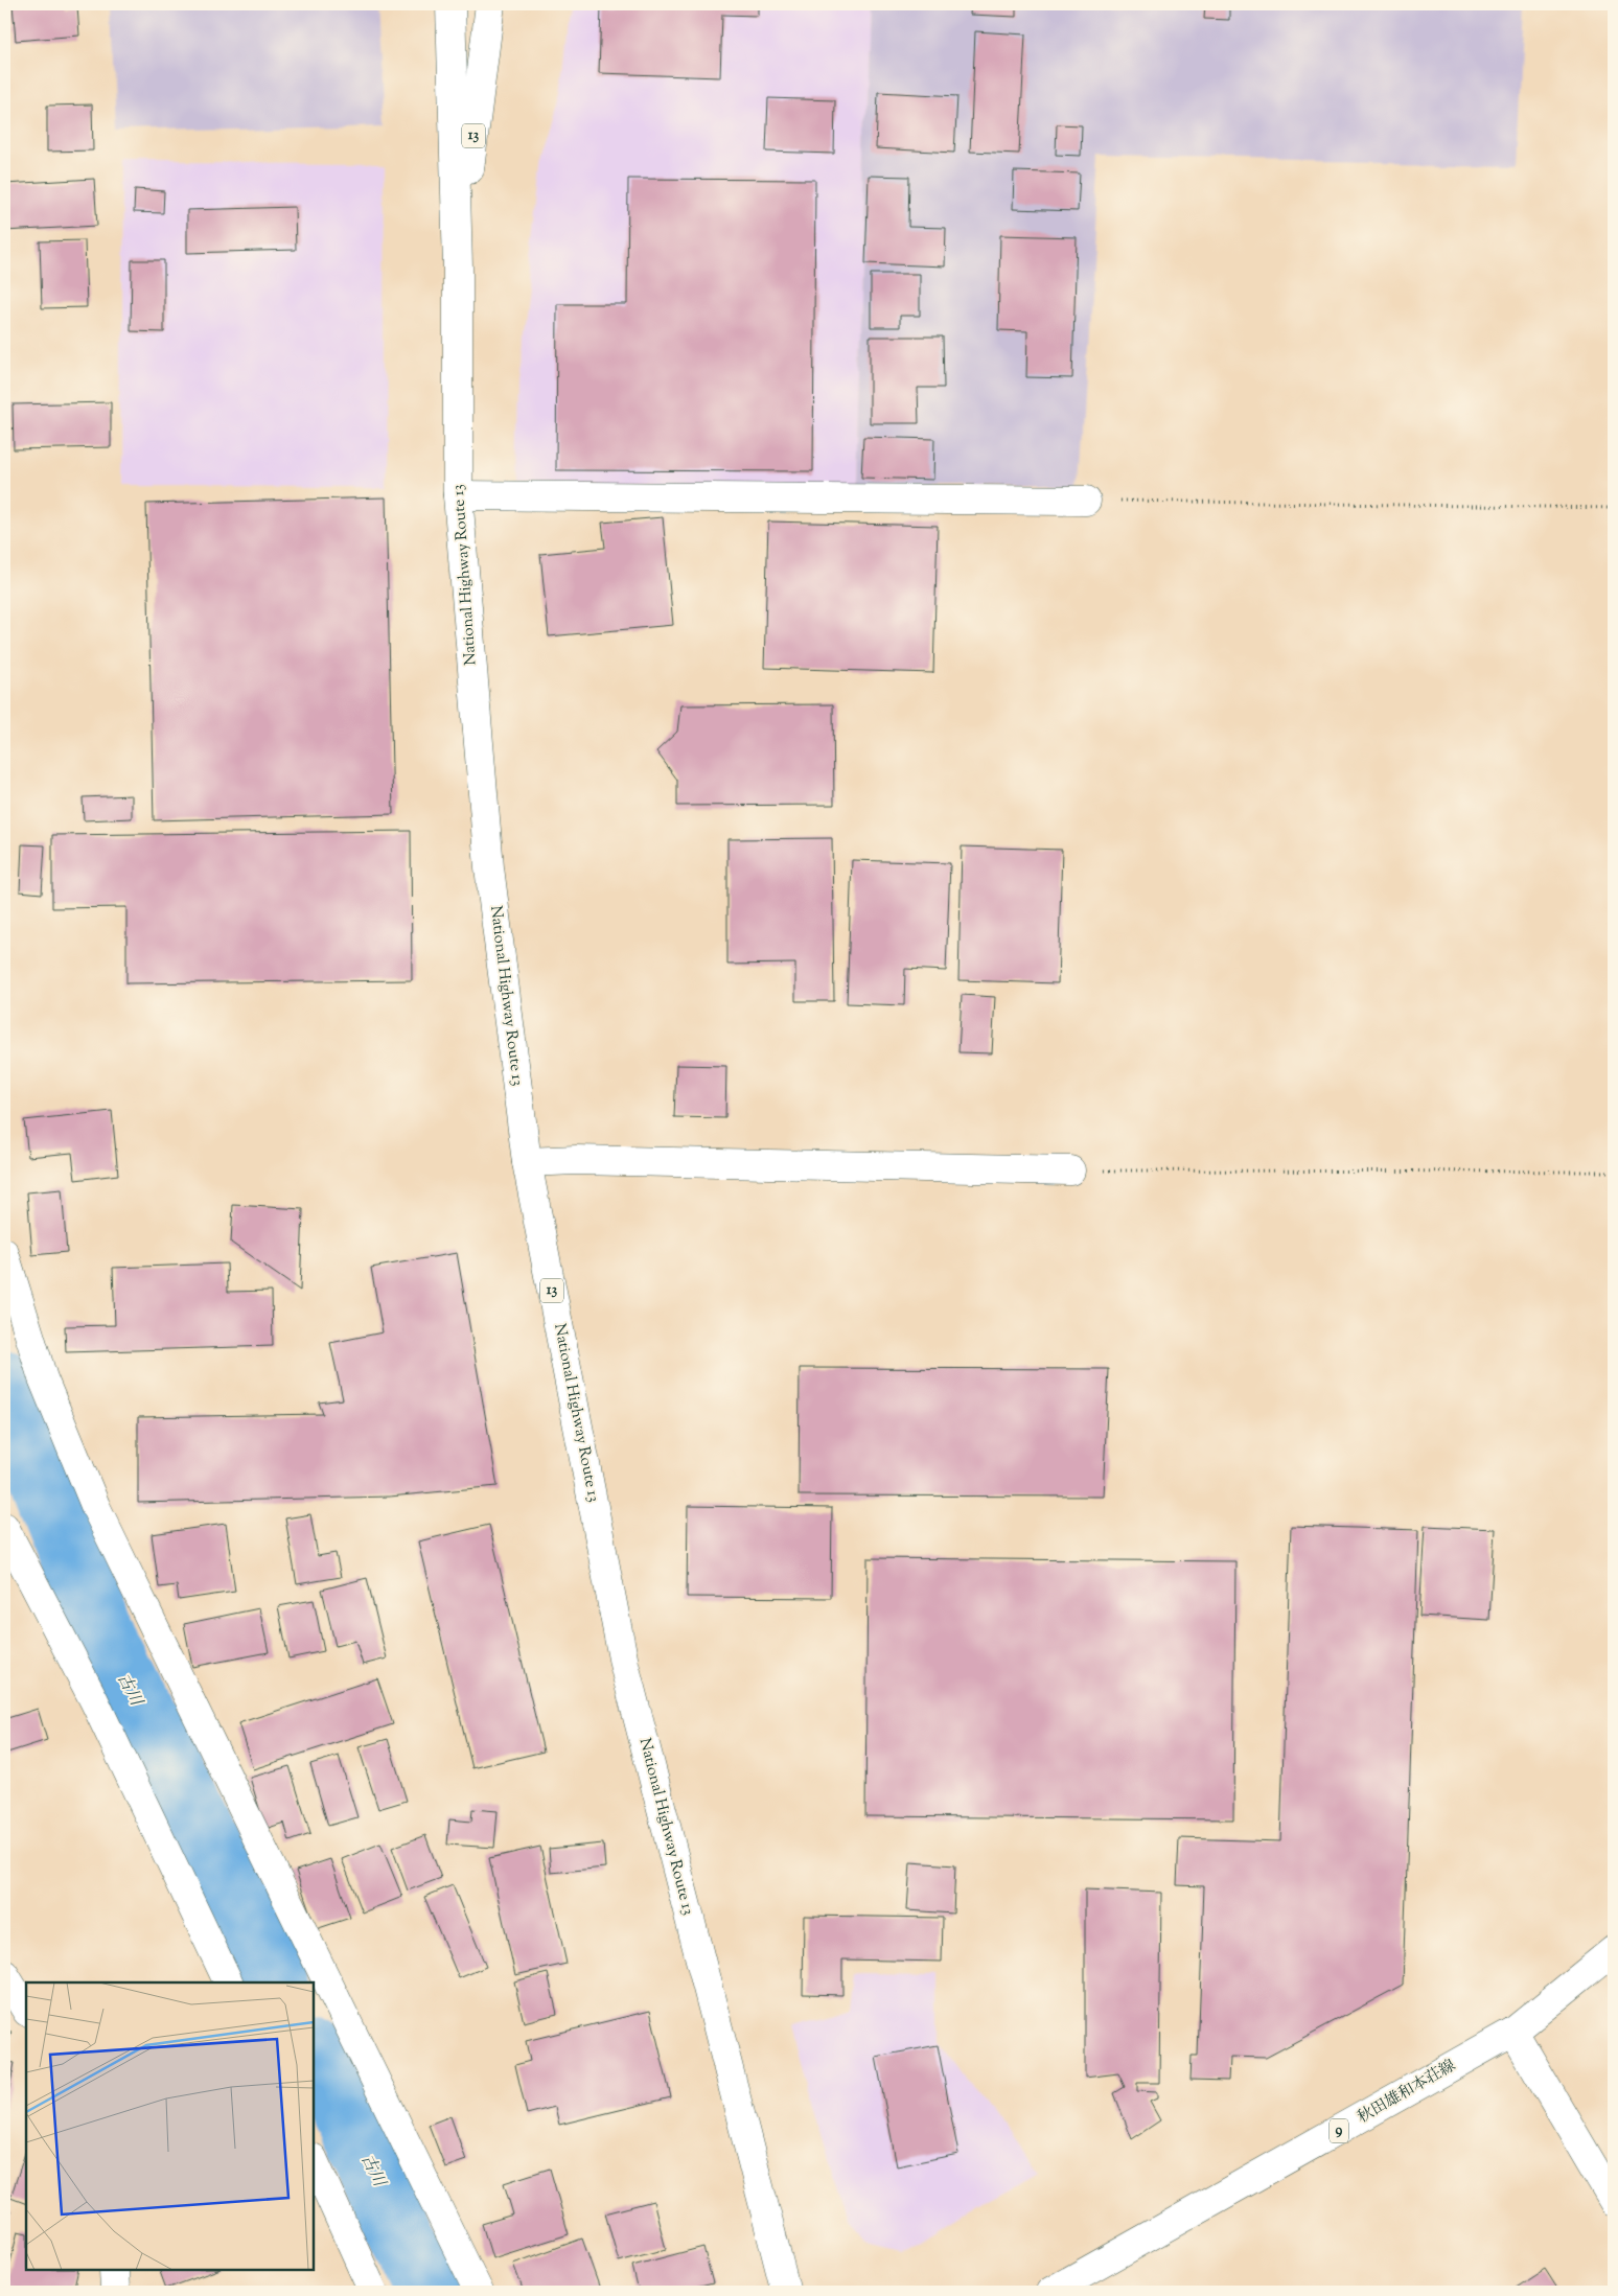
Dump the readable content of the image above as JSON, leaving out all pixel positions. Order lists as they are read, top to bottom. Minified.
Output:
{"streets":{"main road":["13","National Highway Route 13","秋田雄和本荘線","9"]},"water":["古川"]}
